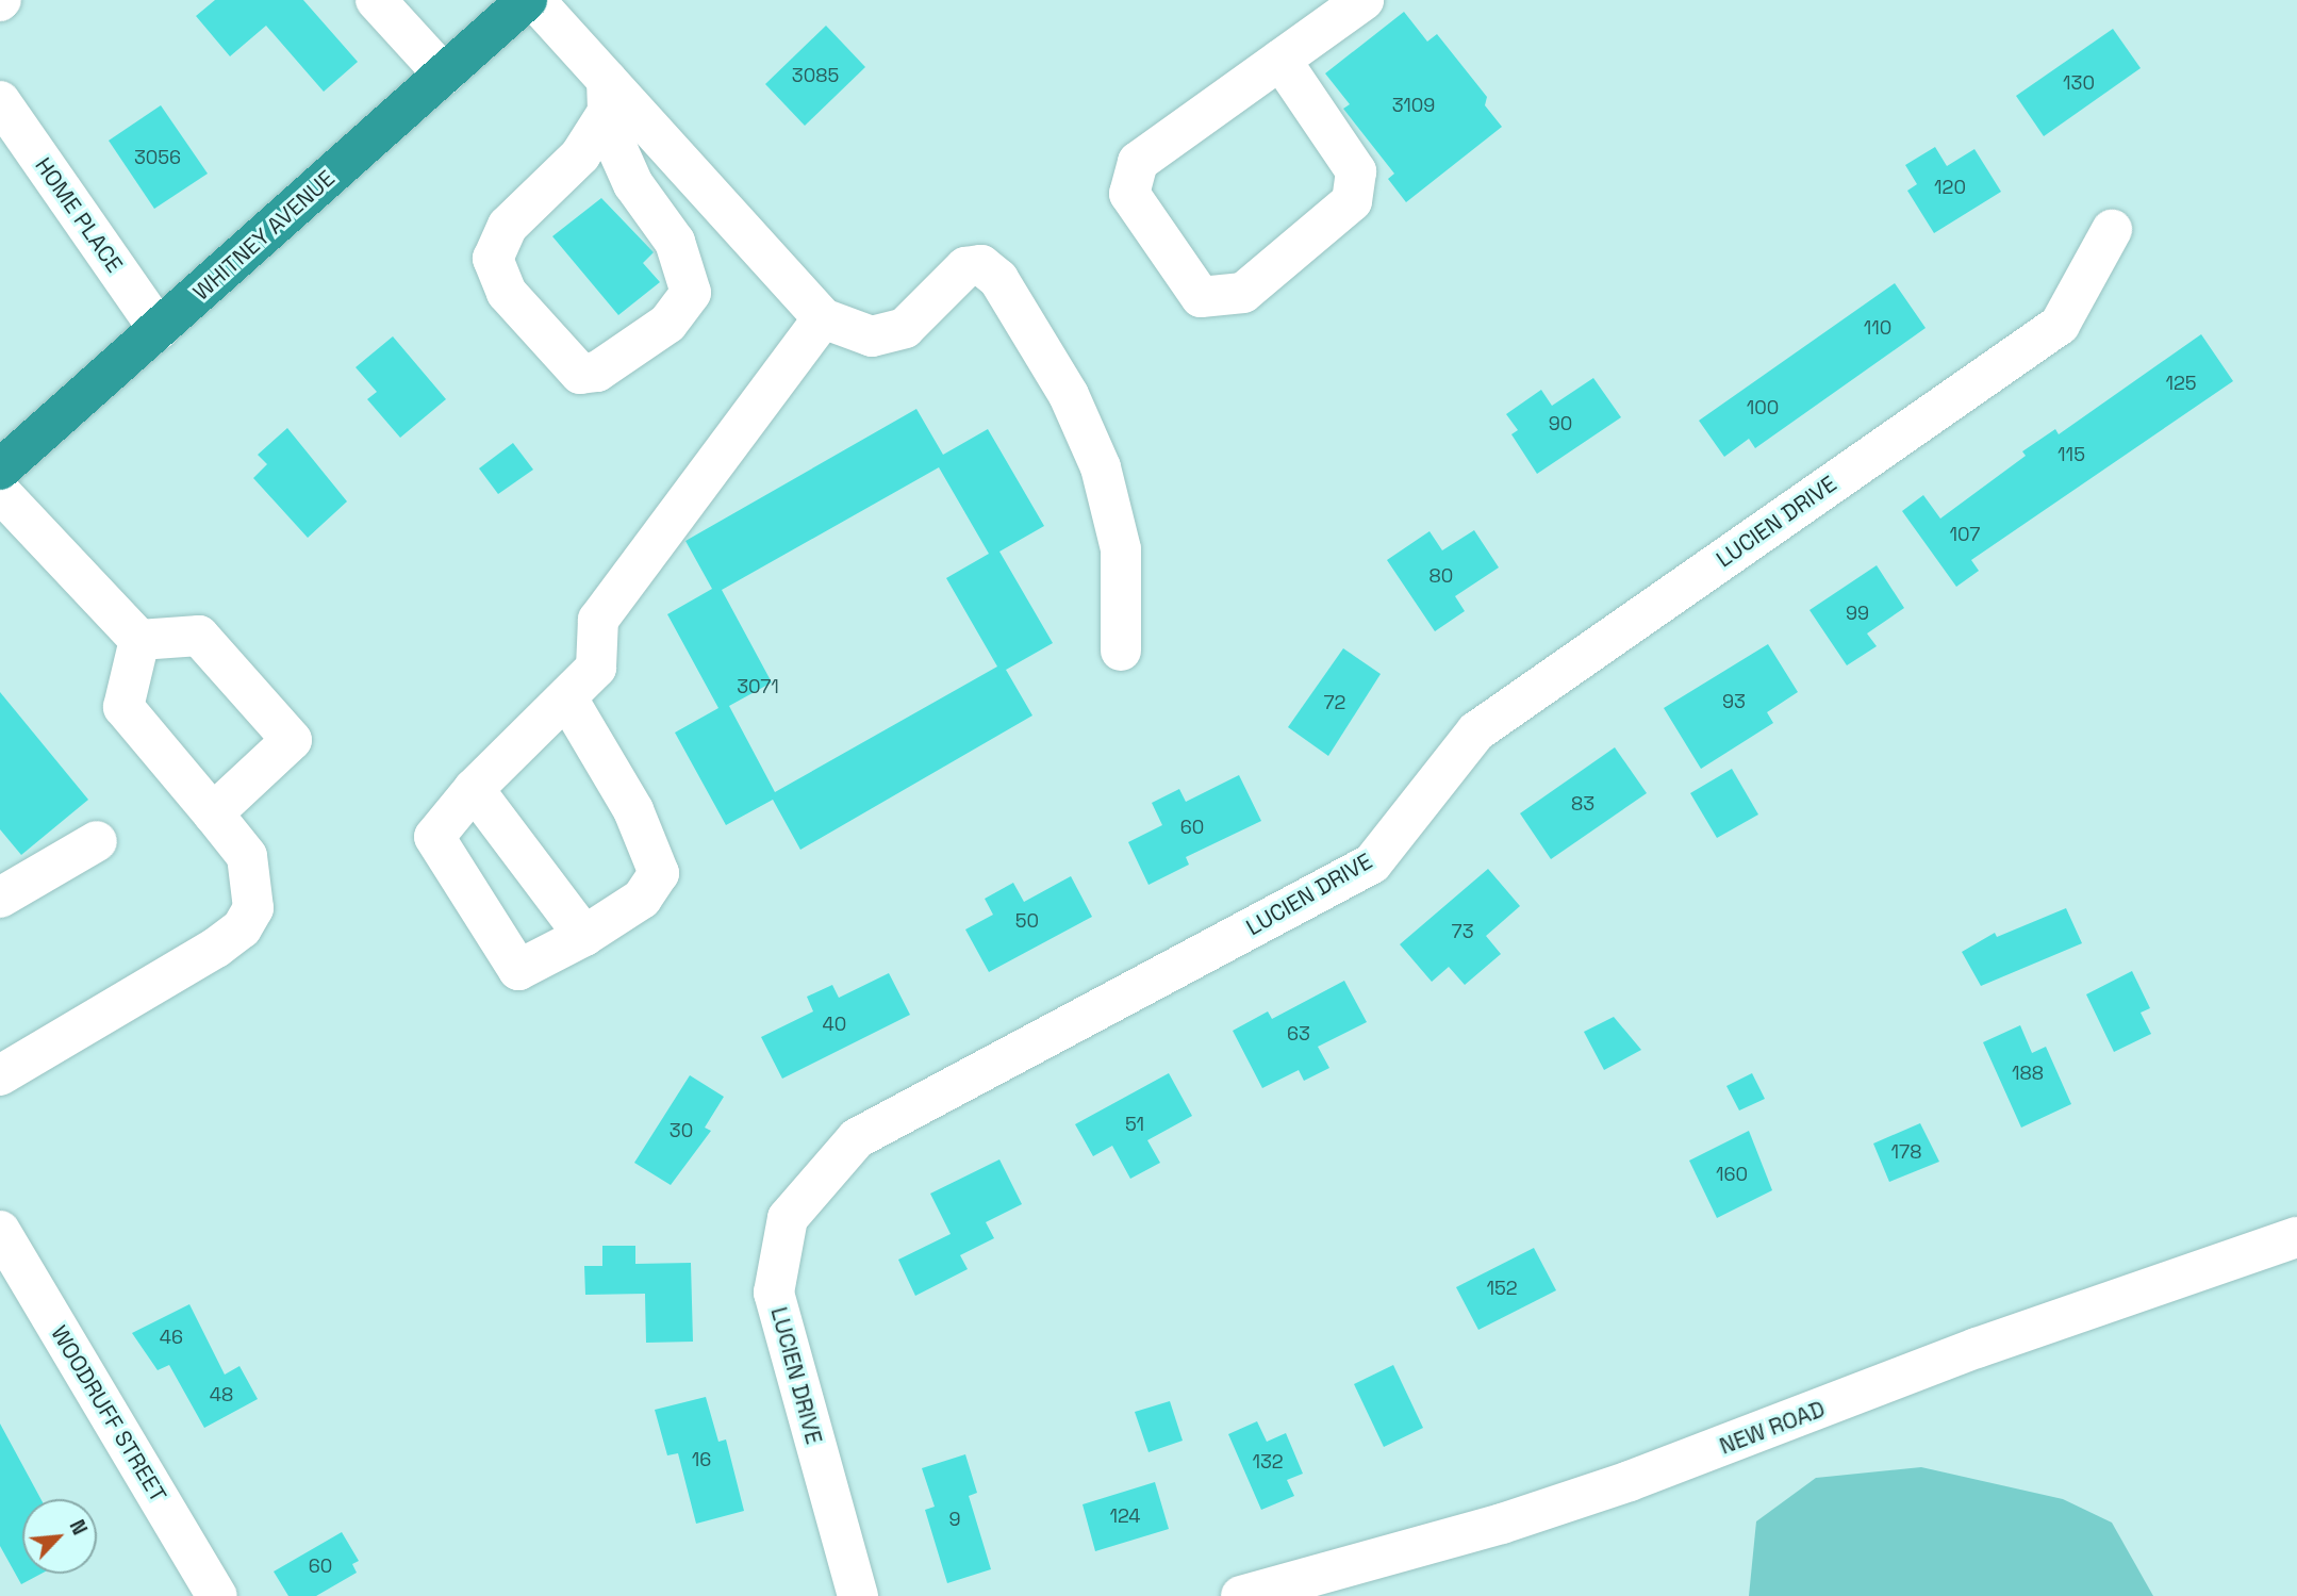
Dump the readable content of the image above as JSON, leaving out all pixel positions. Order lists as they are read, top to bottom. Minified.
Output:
{"streets":{"highway":["WHITNEY AVENUE"],"street":["HOME PLACE","LUCIEN DRIVE","WOODRUFF STREET","NEW ROAD"]},"crossings":[["HOME PLACE","WHITNEY AVENUE"]],"house_numbers":["3085","130","3109","3056","120","110","125","100","90","115","107","80","99","3071","93","72","83","60","50","73","40","63","188","51","30","178","160","152","46","48","16","132","124","9","60"],"north":"top right"}
